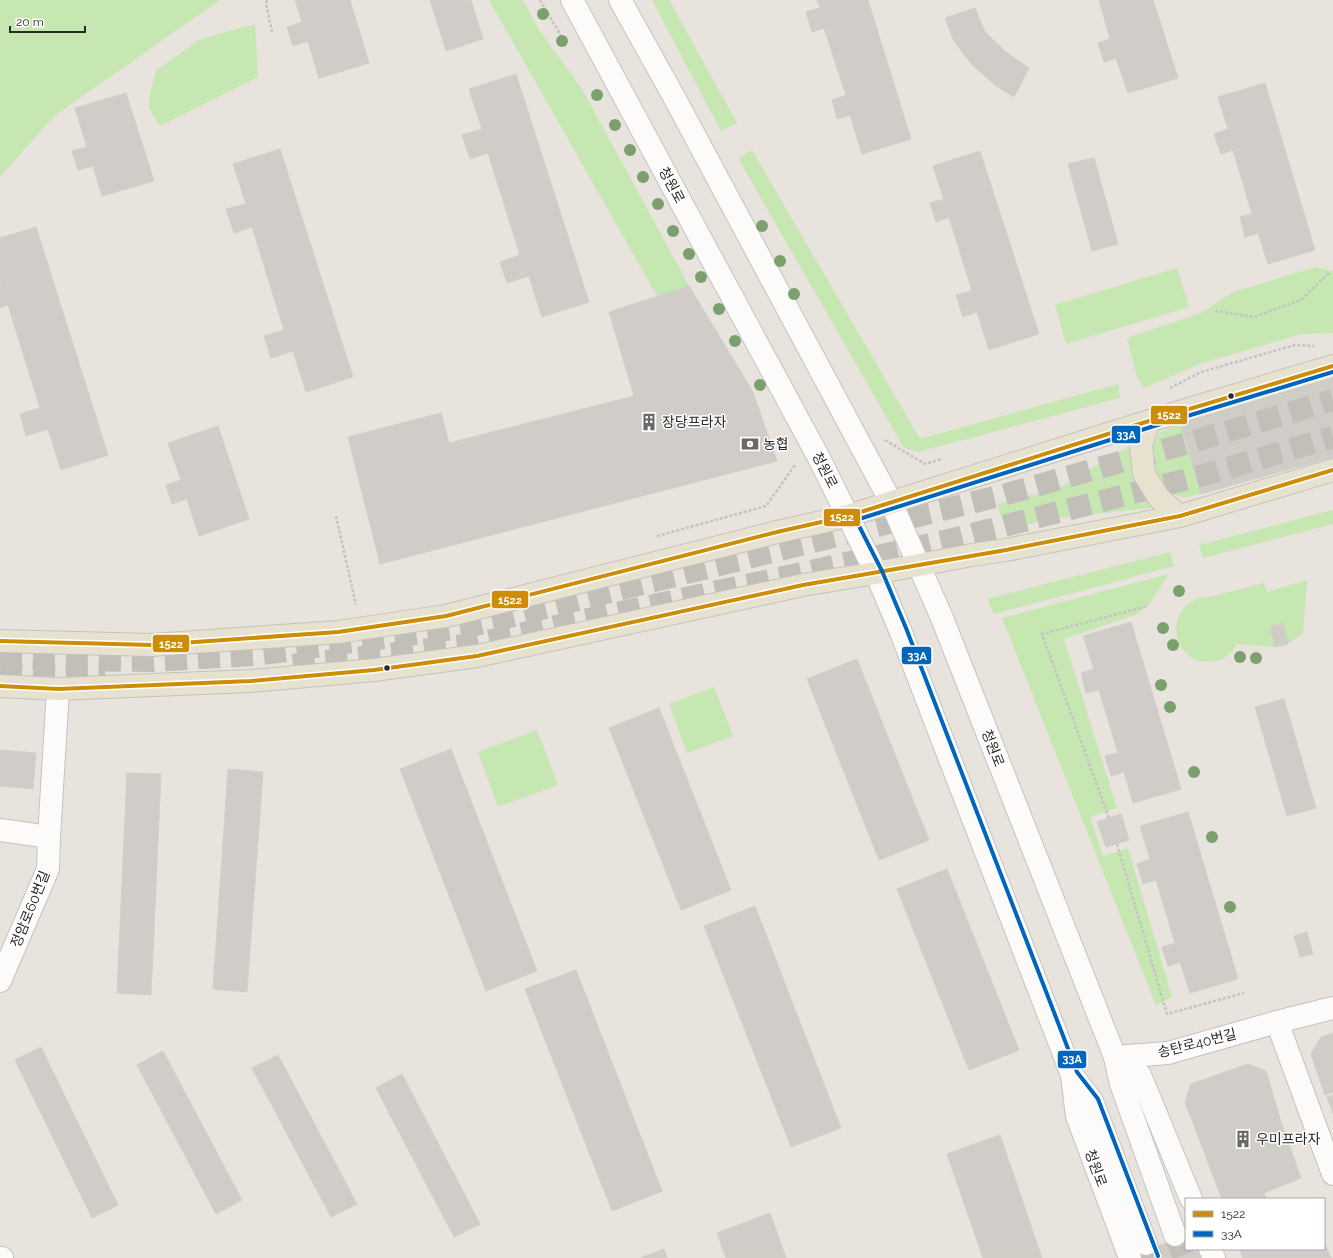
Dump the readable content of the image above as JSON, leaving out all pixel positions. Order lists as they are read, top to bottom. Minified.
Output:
{"streets":{"main road":["청원로","정암로60번길","송탄로40번길"]},"crossings":[["청원로","송탄로40번길"]],"places":{"building":["장당프라자","우미프라자"],"bank":["농협"]},"lines":["transit line 1522","transit line 33A"],"legend":["1522","33A"],"scale_bar":"20 m"}
